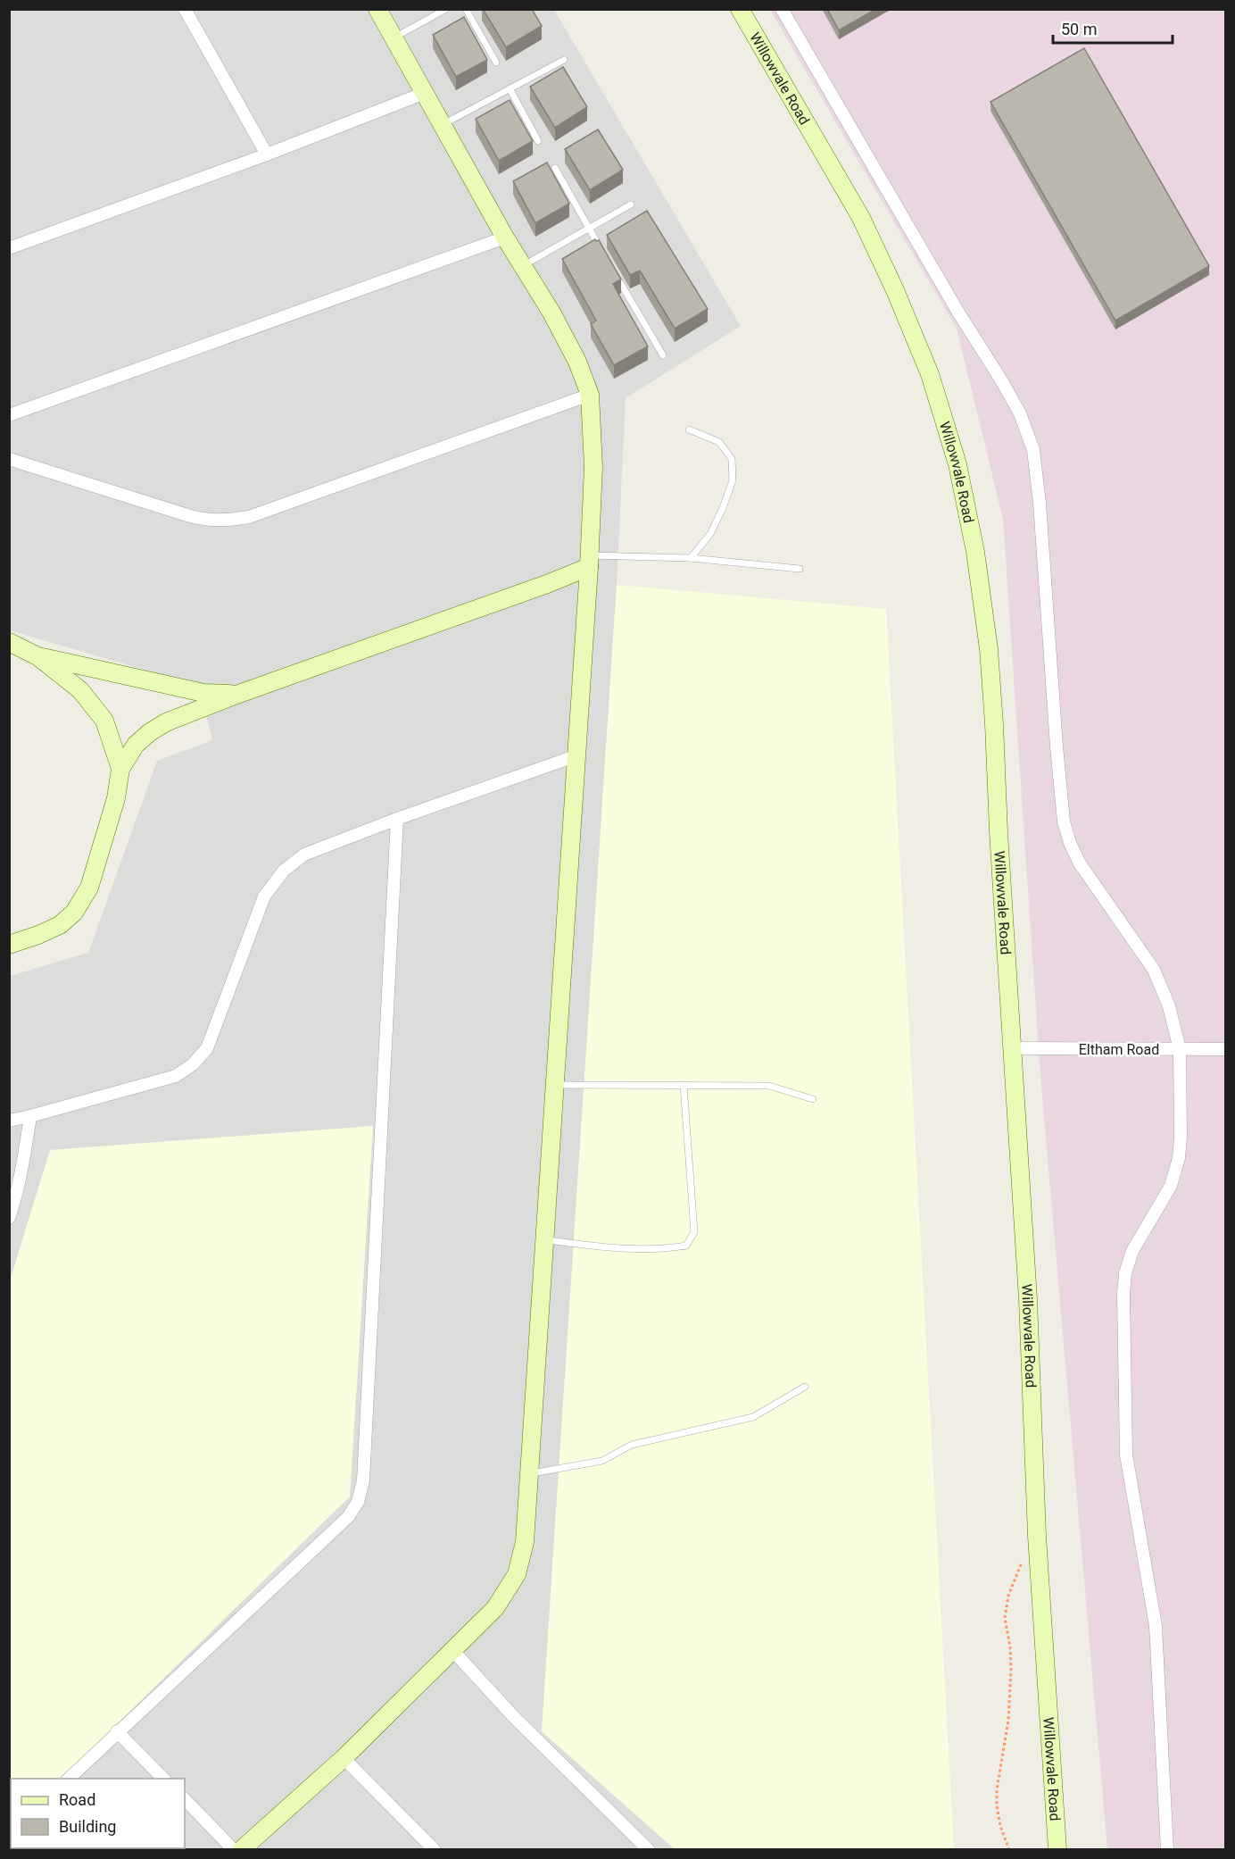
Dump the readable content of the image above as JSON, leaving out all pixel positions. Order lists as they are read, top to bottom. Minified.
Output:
{"streets":{"street":["Willowvale Road","Eltham Road"]},"crossings":[["Willowvale Road","Eltham Road"]],"legend":["Road","Building"],"scale_bar":"50 m"}
